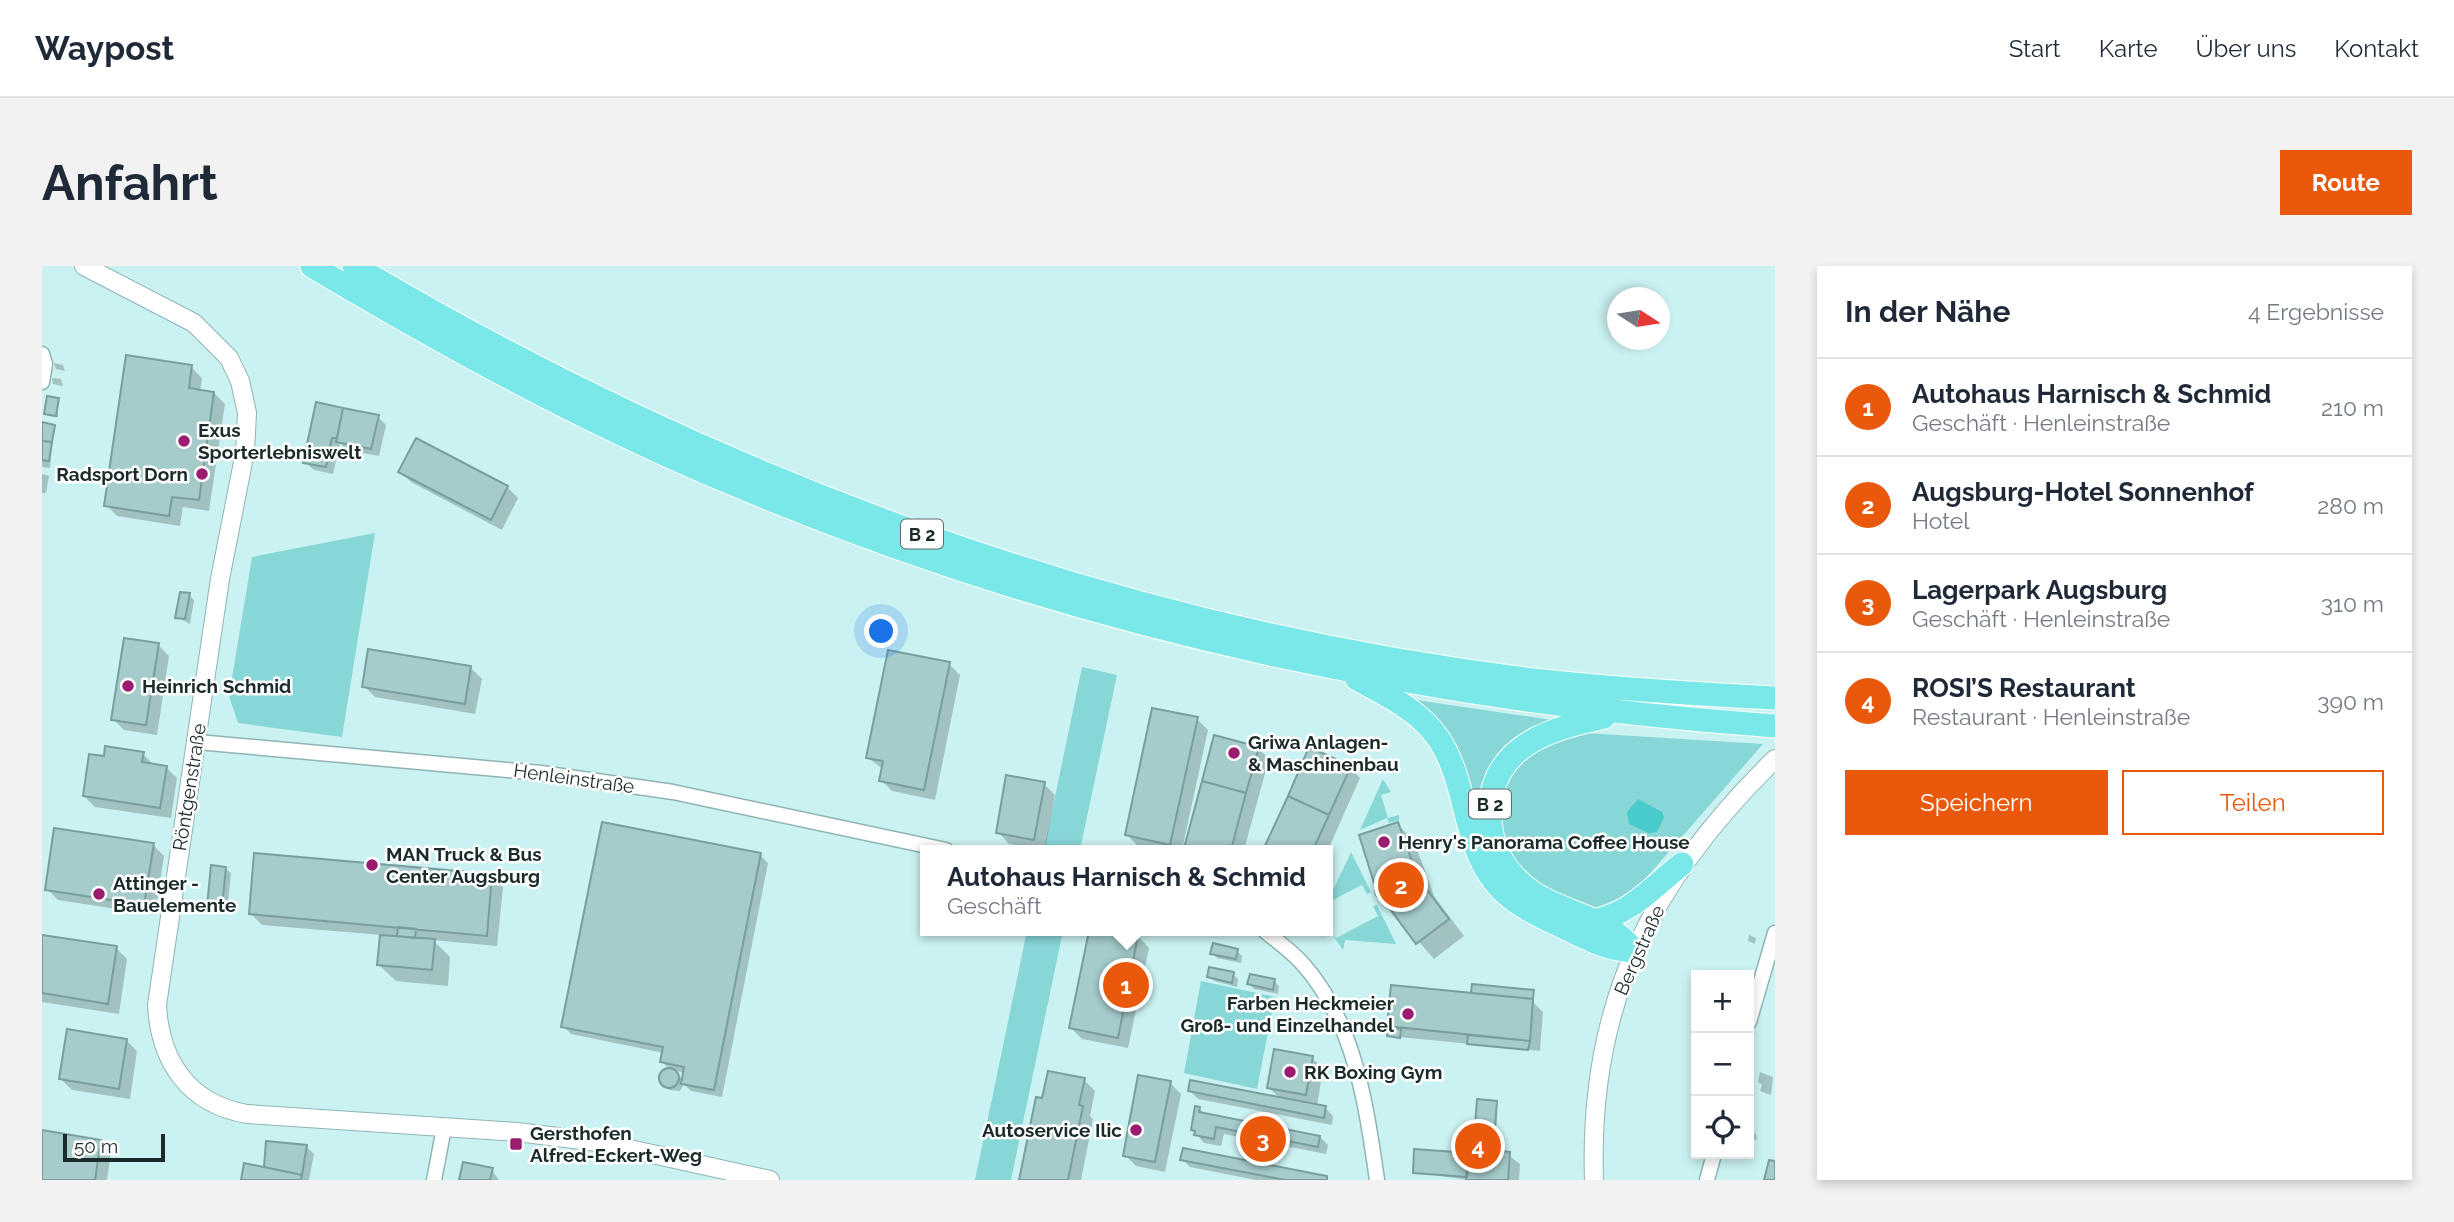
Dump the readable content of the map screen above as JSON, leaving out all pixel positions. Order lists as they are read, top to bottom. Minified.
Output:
{"streets":{"highway":["B 2"],"street":["Henleinstraße","Röntgenstraße","Bergstraße"]},"crossings":[["B 2","Bergstraße"],["Henleinstraße","Röntgenstraße"]],"places":{"other":["Exus Sporterlebniswelt","Radsport Dorn","Heinrich Schmid","Griwa Anlagen- & Maschinenbau","Henry's Panorama Coffee House","MAN Truck & Bus Center Augsburg","Attinger - Bauelemente","Farben Heckmeier Groß- und Einzelhandel","RK Boxing Gym","Autoservice Ilic"],"transit":["Gersthofen Alfred-Eckert-Weg"]},"scale_bar":"50 m","north":"right","page":{"header":"Waypost","nav":["Start","Karte","Über uns","Kontakt"],"buttons":["Route",["Speichern","Teilen"]],"title":"Anfahrt","heading":["In der Nähe","4 Ergebnisse"],"list":[{"mark":"1","name":"Autohaus Harnisch & Schmid","note":"Geschäft · Henleinstraße","value":"210 m"},{"mark":"2","name":"Augsburg-Hotel Sonnenhof","note":"Hotel","value":"280 m"},{"mark":"3","name":"Lagerpark Augsburg","note":"Geschäft · Henleinstraße","value":"310 m"},{"mark":"4","name":"ROSI’S Restaurant","note":"Restaurant · Henleinstraße","value":"390 m"}],"popup":["Autohaus Harnisch & Schmid","Geschäft"],"pins":["2","1","3","4"],"map_buttons":["+","−"],"scale":"50 m"}}
